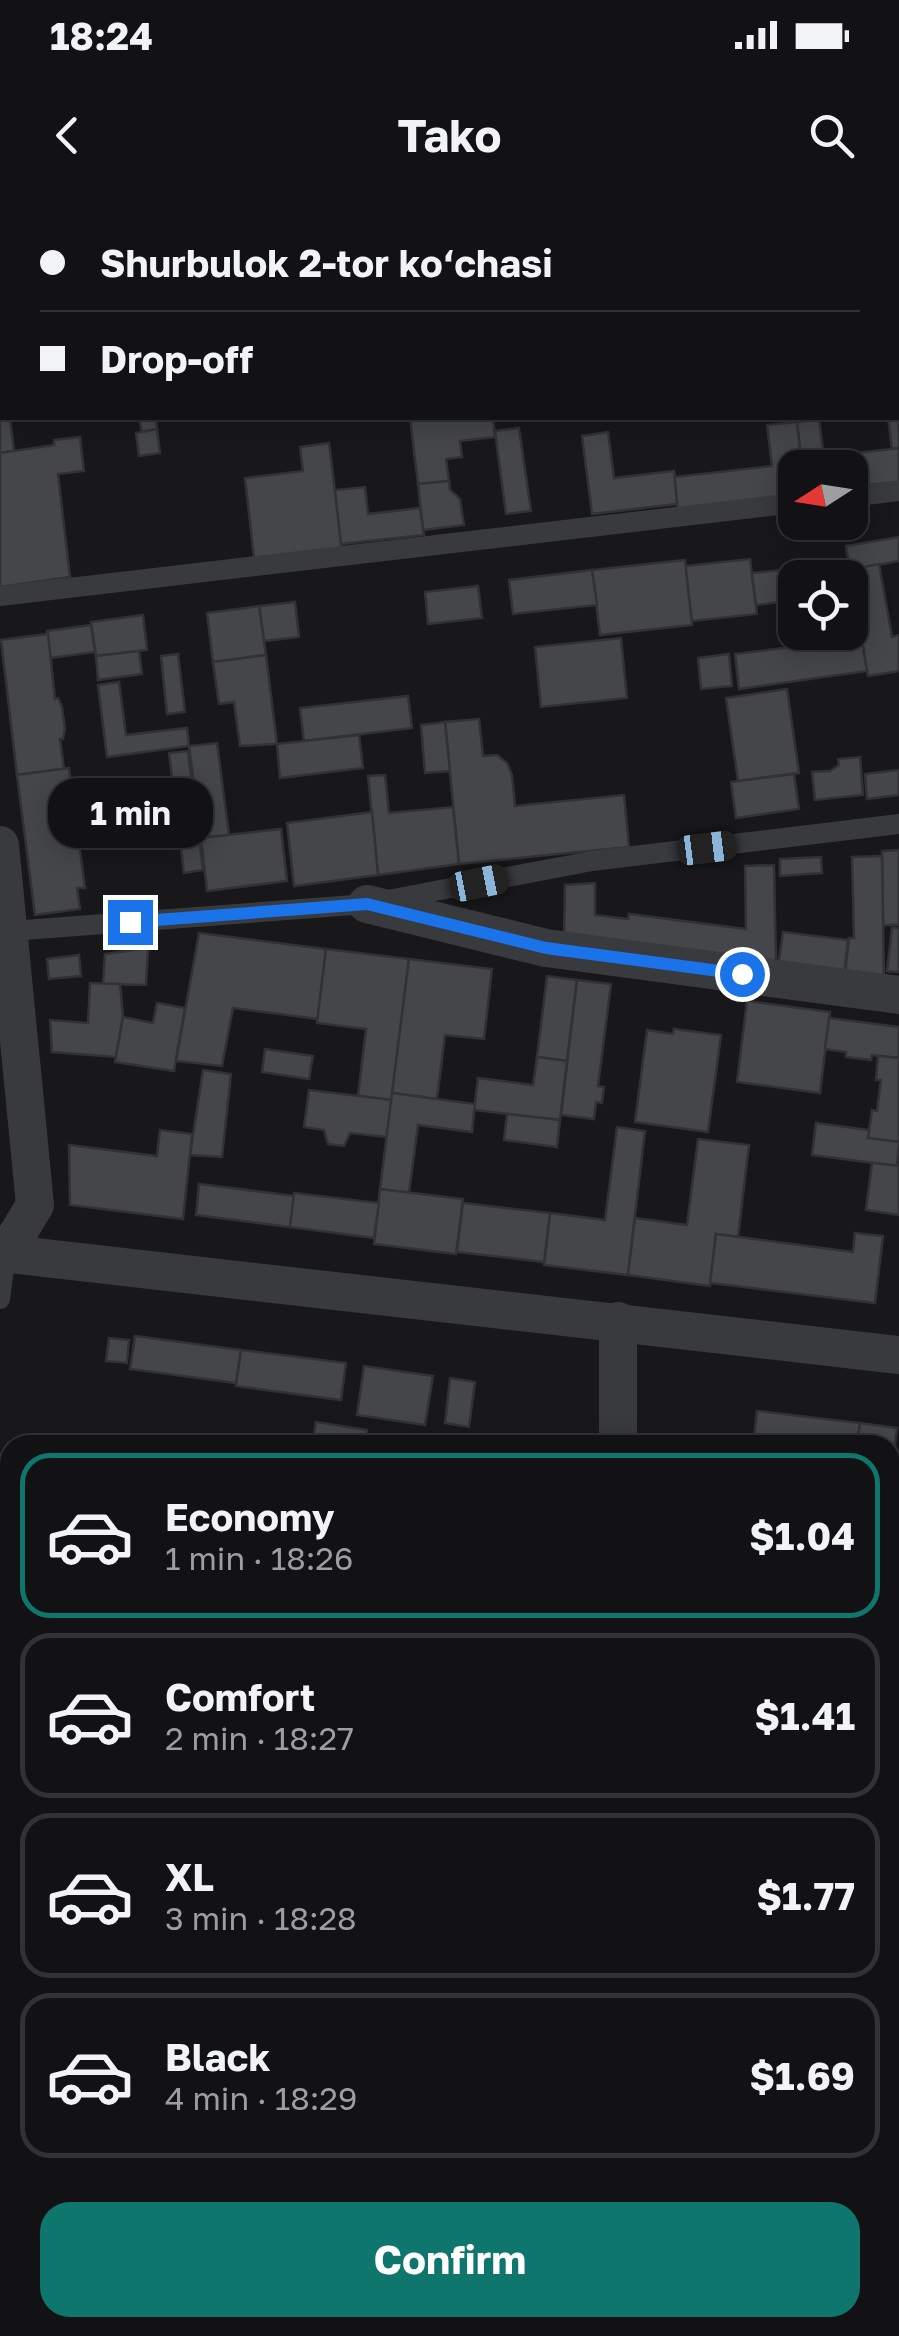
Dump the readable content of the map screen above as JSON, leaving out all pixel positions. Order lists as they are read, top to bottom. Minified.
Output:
{"north":"left","page":{"status":"18:24","header":"Tako","banner":["Shurbulok 2-tor ko‘chasi","Drop-off"],"bubble":"1 min","list":[{"name":"Economy","note":"1 min · 18:26","value":"$1.04"},{"name":"Comfort","note":"2 min · 18:27","value":"$1.41"},{"name":"XL","note":"3 min · 18:28","value":"$1.77"},{"name":"Black","note":"4 min · 18:29","value":"$1.69"}],"buttons":"Confirm"}}
